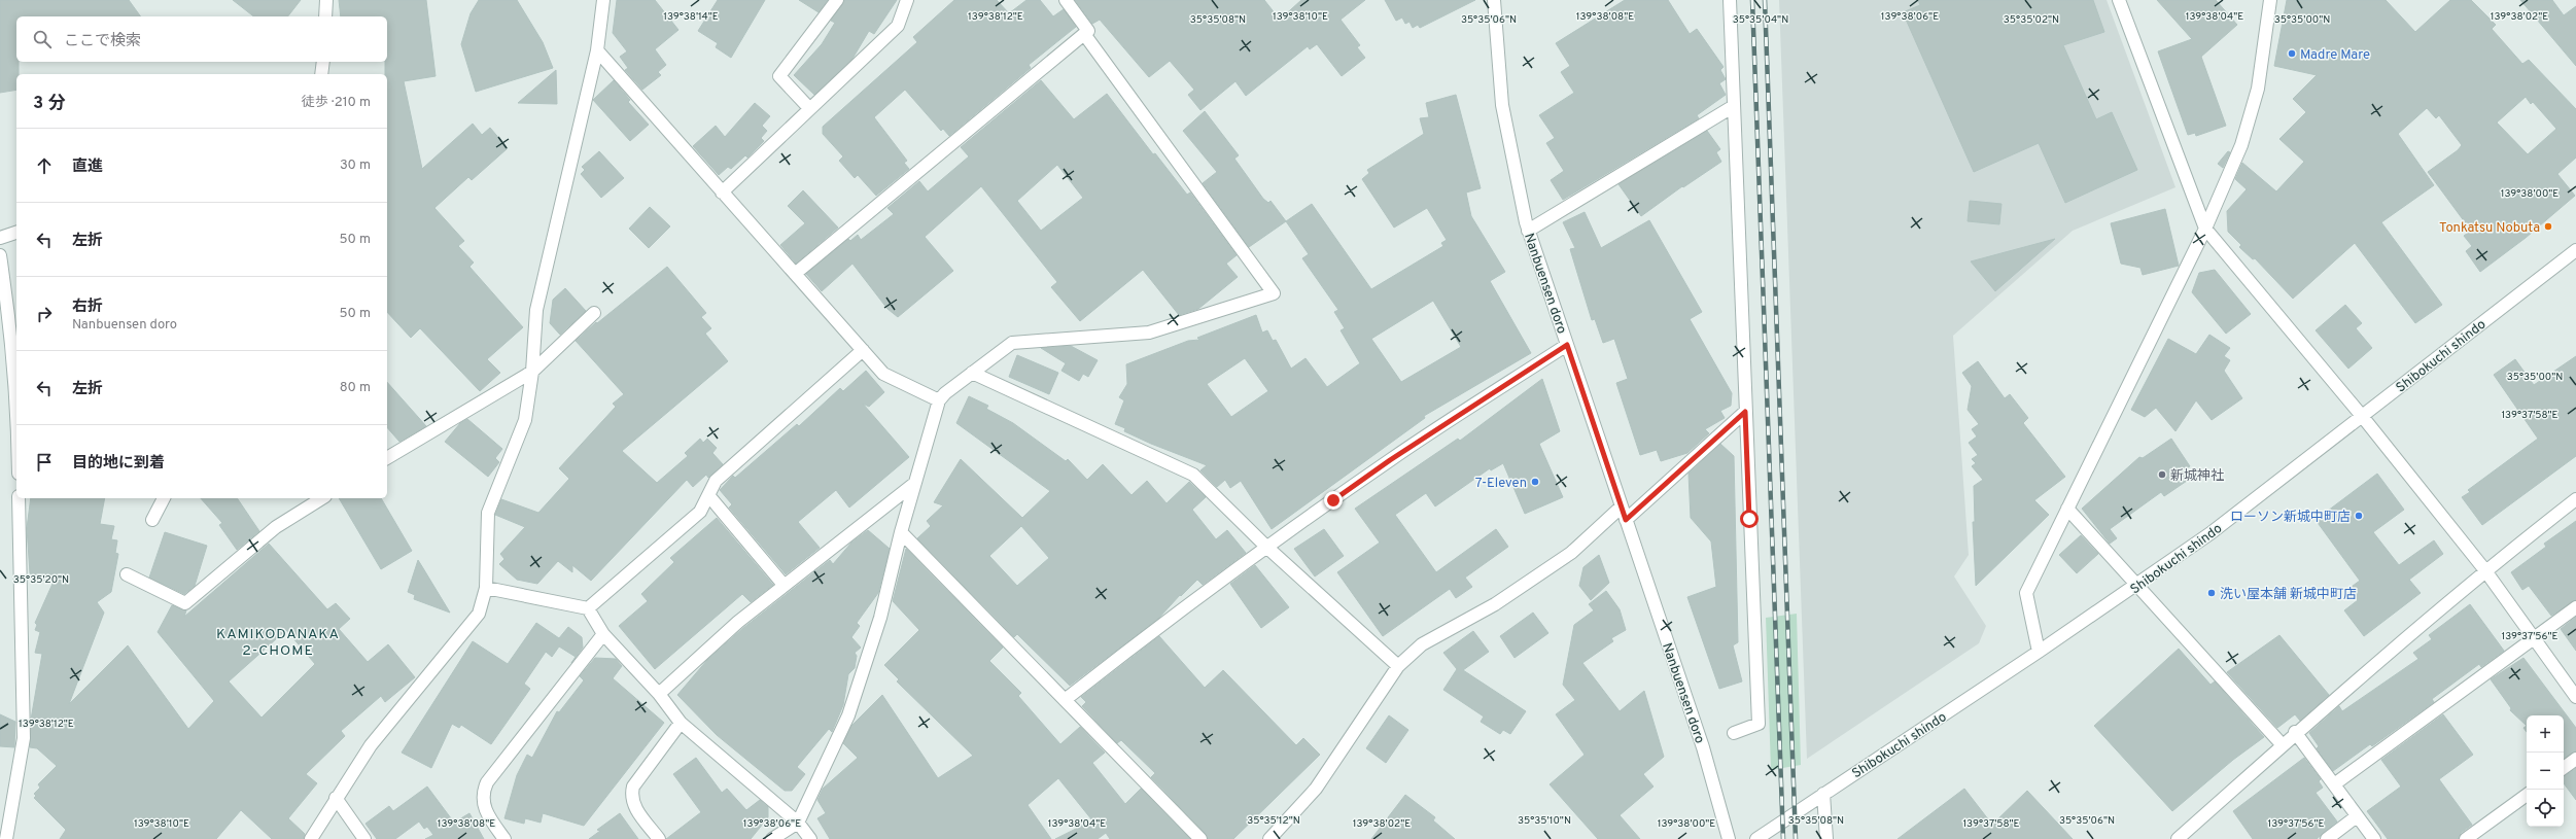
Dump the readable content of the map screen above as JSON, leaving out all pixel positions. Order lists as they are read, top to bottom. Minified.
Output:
{"streets":{"street":["Nanbuensen doro","Shibokuchi shindo"]},"districts":["KAMIKODANAKA 2-CHOME"],"places":["Madre Mare","Tonkatsu Nobuta","新城神社","7-Eleven","ローソン新城中町店","洗い屋本舗 新城中町店"],"page":{"search":"ここで検索","heading":["3 分","徒歩 · 210 m"],"list":[["直進","30 m"],["左折","50 m"],["右折","Nanbuensen doro","50 m"],["左折","80 m"],"目的地に到着"],"map_buttons":["+","−"]},"coordinates":["139°38'08\"E","139°38'14\"E","139°38'12\"E","139°38'10\"E","139°38'06\"E","139°38'04\"E","139°38'02\"E","35°35'08\"N","35°35'06\"N","35°35'04\"N","35°35'02\"N","35°35'00\"N","139°38'00\"E","139°37'58\"E","35°35'20\"N","139°37'56\"E","35°35'12\"N","35°35'10\"N"]}
